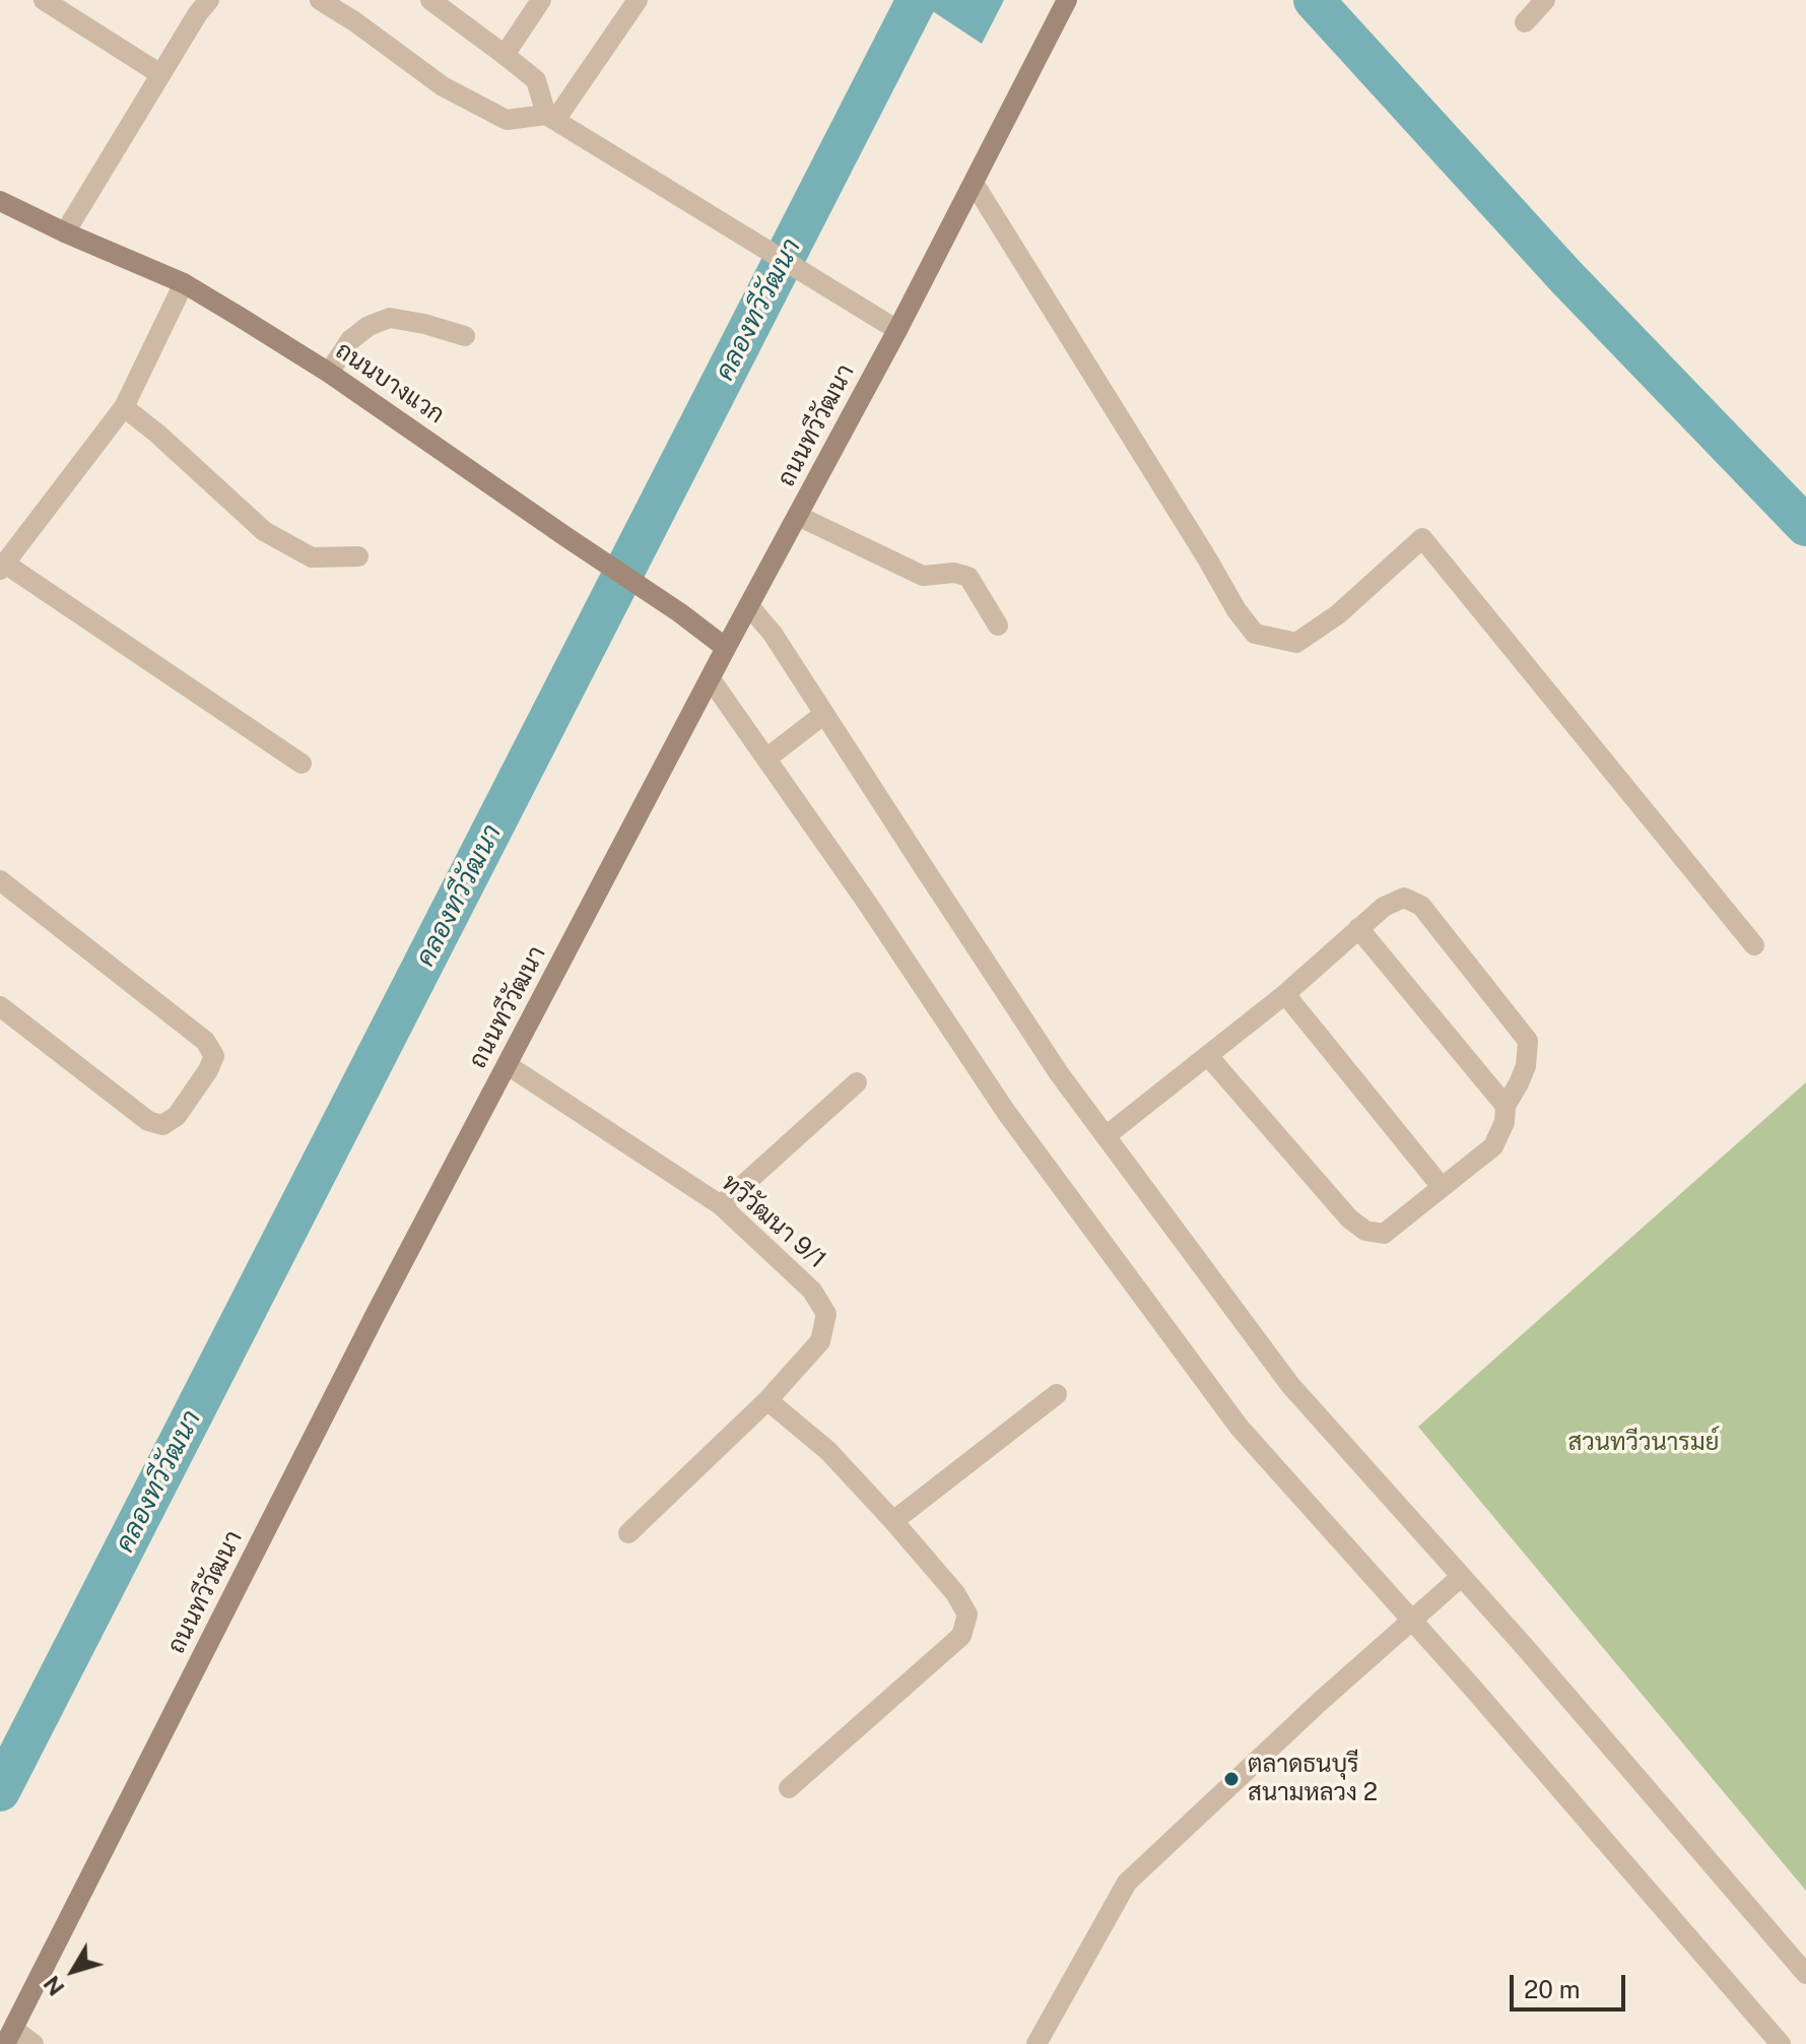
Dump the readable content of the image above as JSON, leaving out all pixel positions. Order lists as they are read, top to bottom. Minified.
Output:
{"streets":{"main road":["ถนนบางแวก","ถนนทวีวัฒนา"],"street":["ทวีวัฒนา 9/1"]},"crossings":[["ถนนบางแวก","ถนนทวีวัฒนา"],["ถนนทวีวัฒนา","ทวีวัฒนา 9/1"]],"water":["คลองทวีวัฒนา"],"parks":["สวนทวีวนารมย์"],"places":["ตลาดธนบุรี สนามหลวง 2"],"scale_bar":"20 m","north":"bottom left"}
